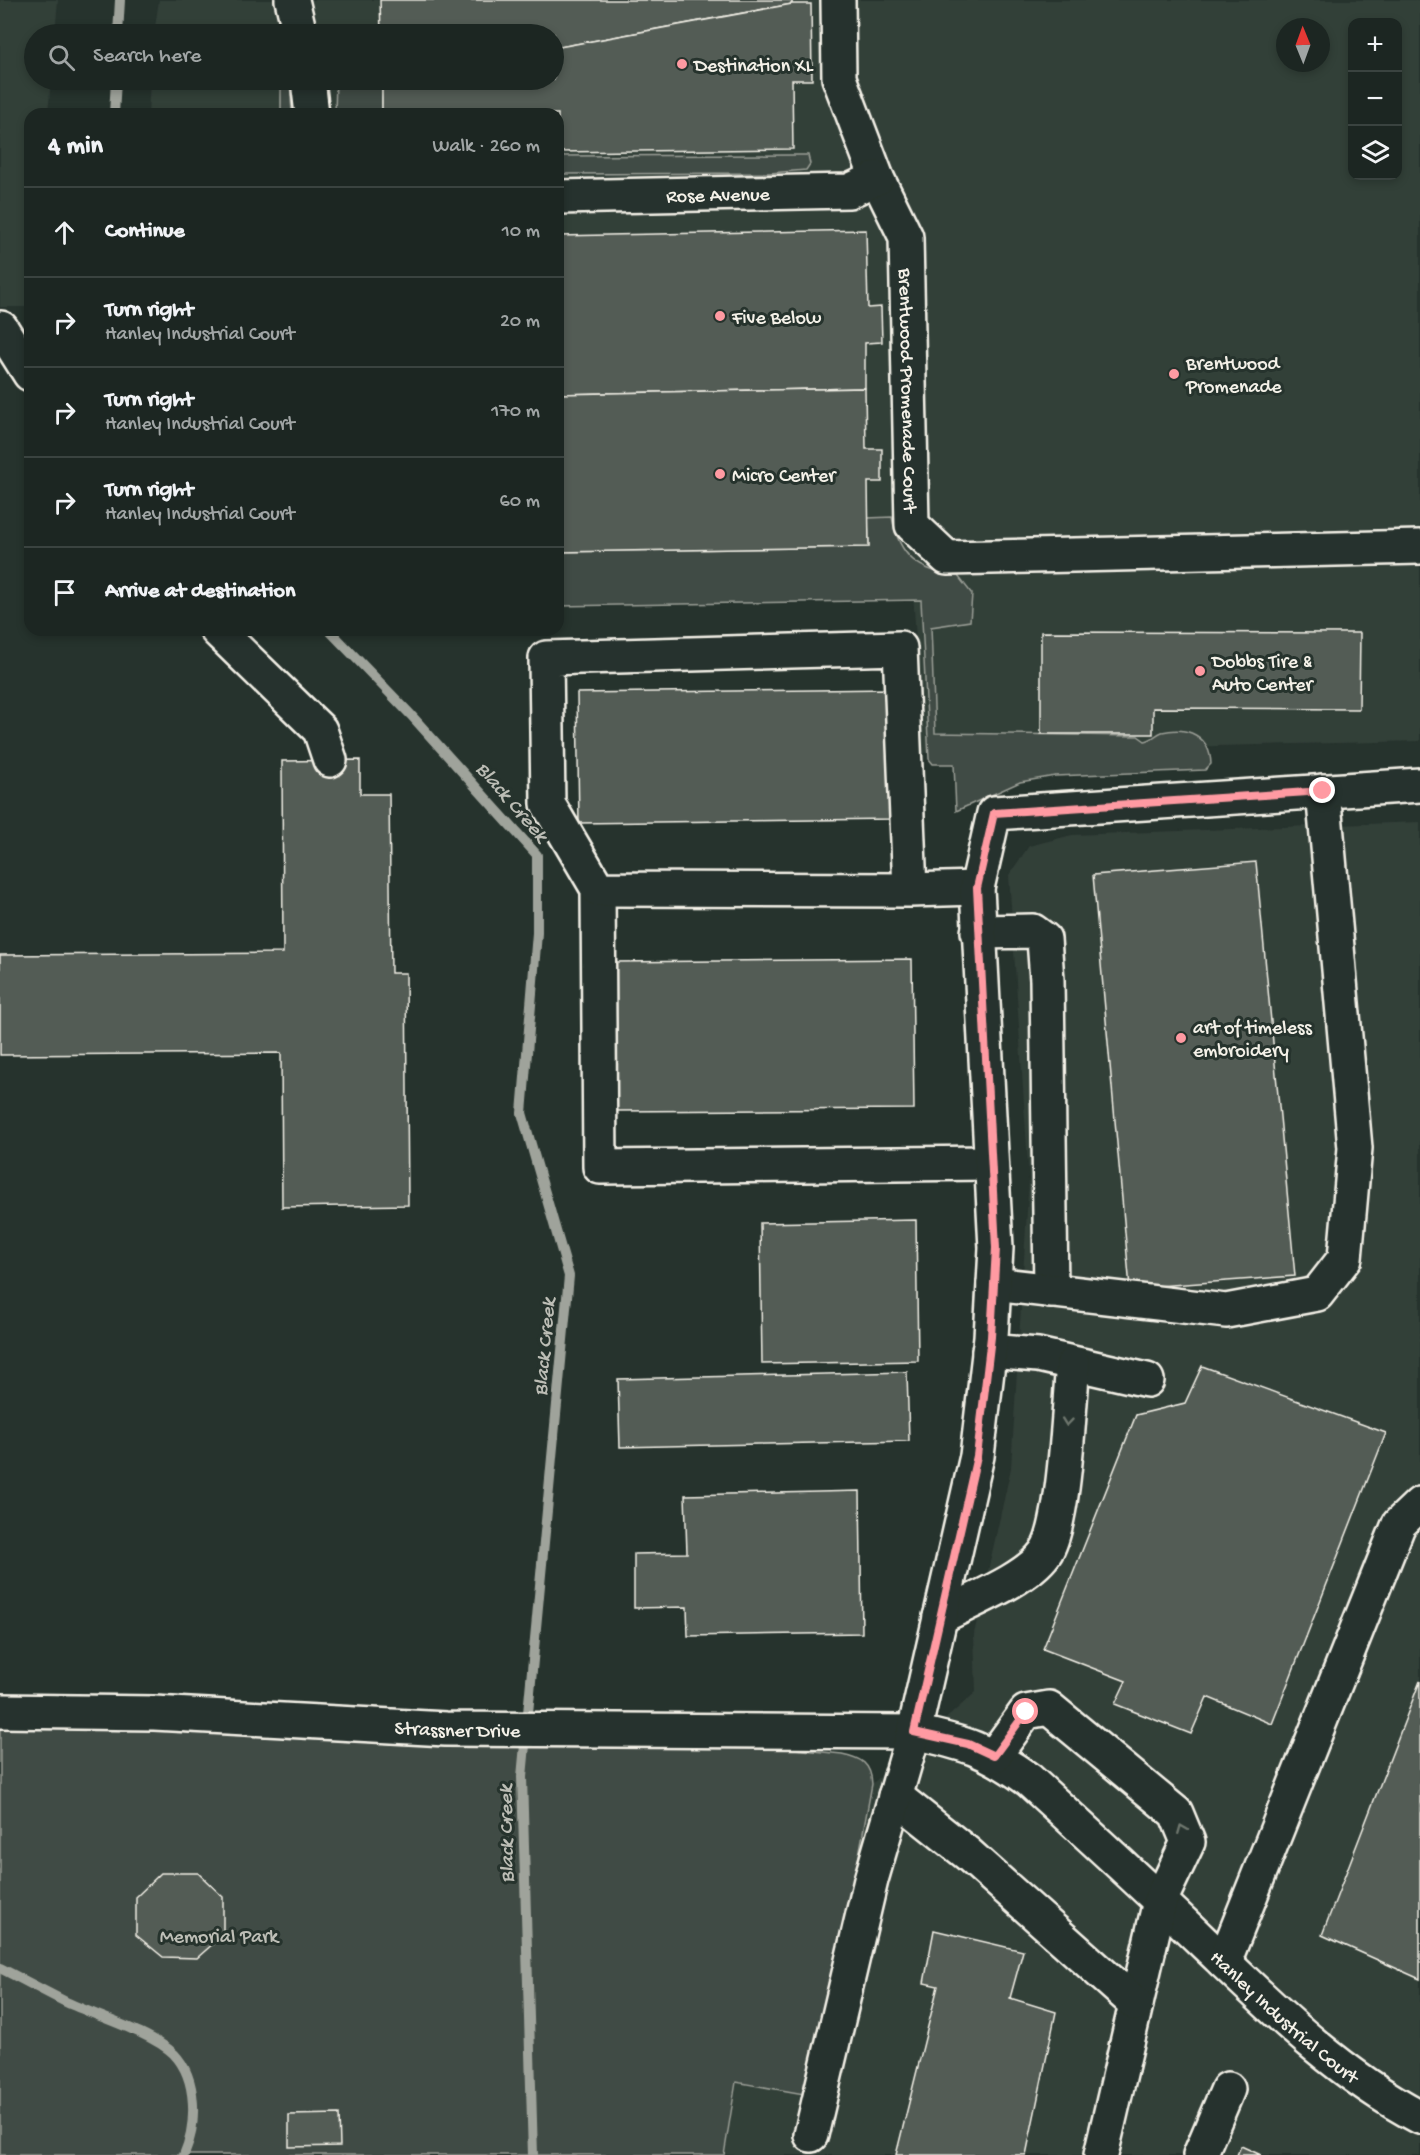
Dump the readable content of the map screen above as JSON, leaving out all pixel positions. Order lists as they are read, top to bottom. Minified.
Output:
{"streets":{"street":["Rose Avenue","Brentwood Promenade Court","Strassner Drive","Hanley Industrial Court"]},"crossings":[["Rose Avenue","Brentwood Promenade Court"],["Strassner Drive","Hanley Industrial Court"]],"water":["Black Creek"],"parks":["Memorial Park"],"places":["Destination XL","Five Below","Brentwood Promenade","Micro Center","Dobbs Tire & Auto Center","art of timeless embroidery"],"north":"top","page":{"map_buttons":["+","−"],"search":"Search here","heading":["4 min","Walk · 260 m"],"list":[["Continue","10 m"],["Turn right","Hanley Industrial Court","20 m"],["Turn right","Hanley Industrial Court","170 m"],["Turn right","Hanley Industrial Court","60 m"],"Arrive at destination"]}}
